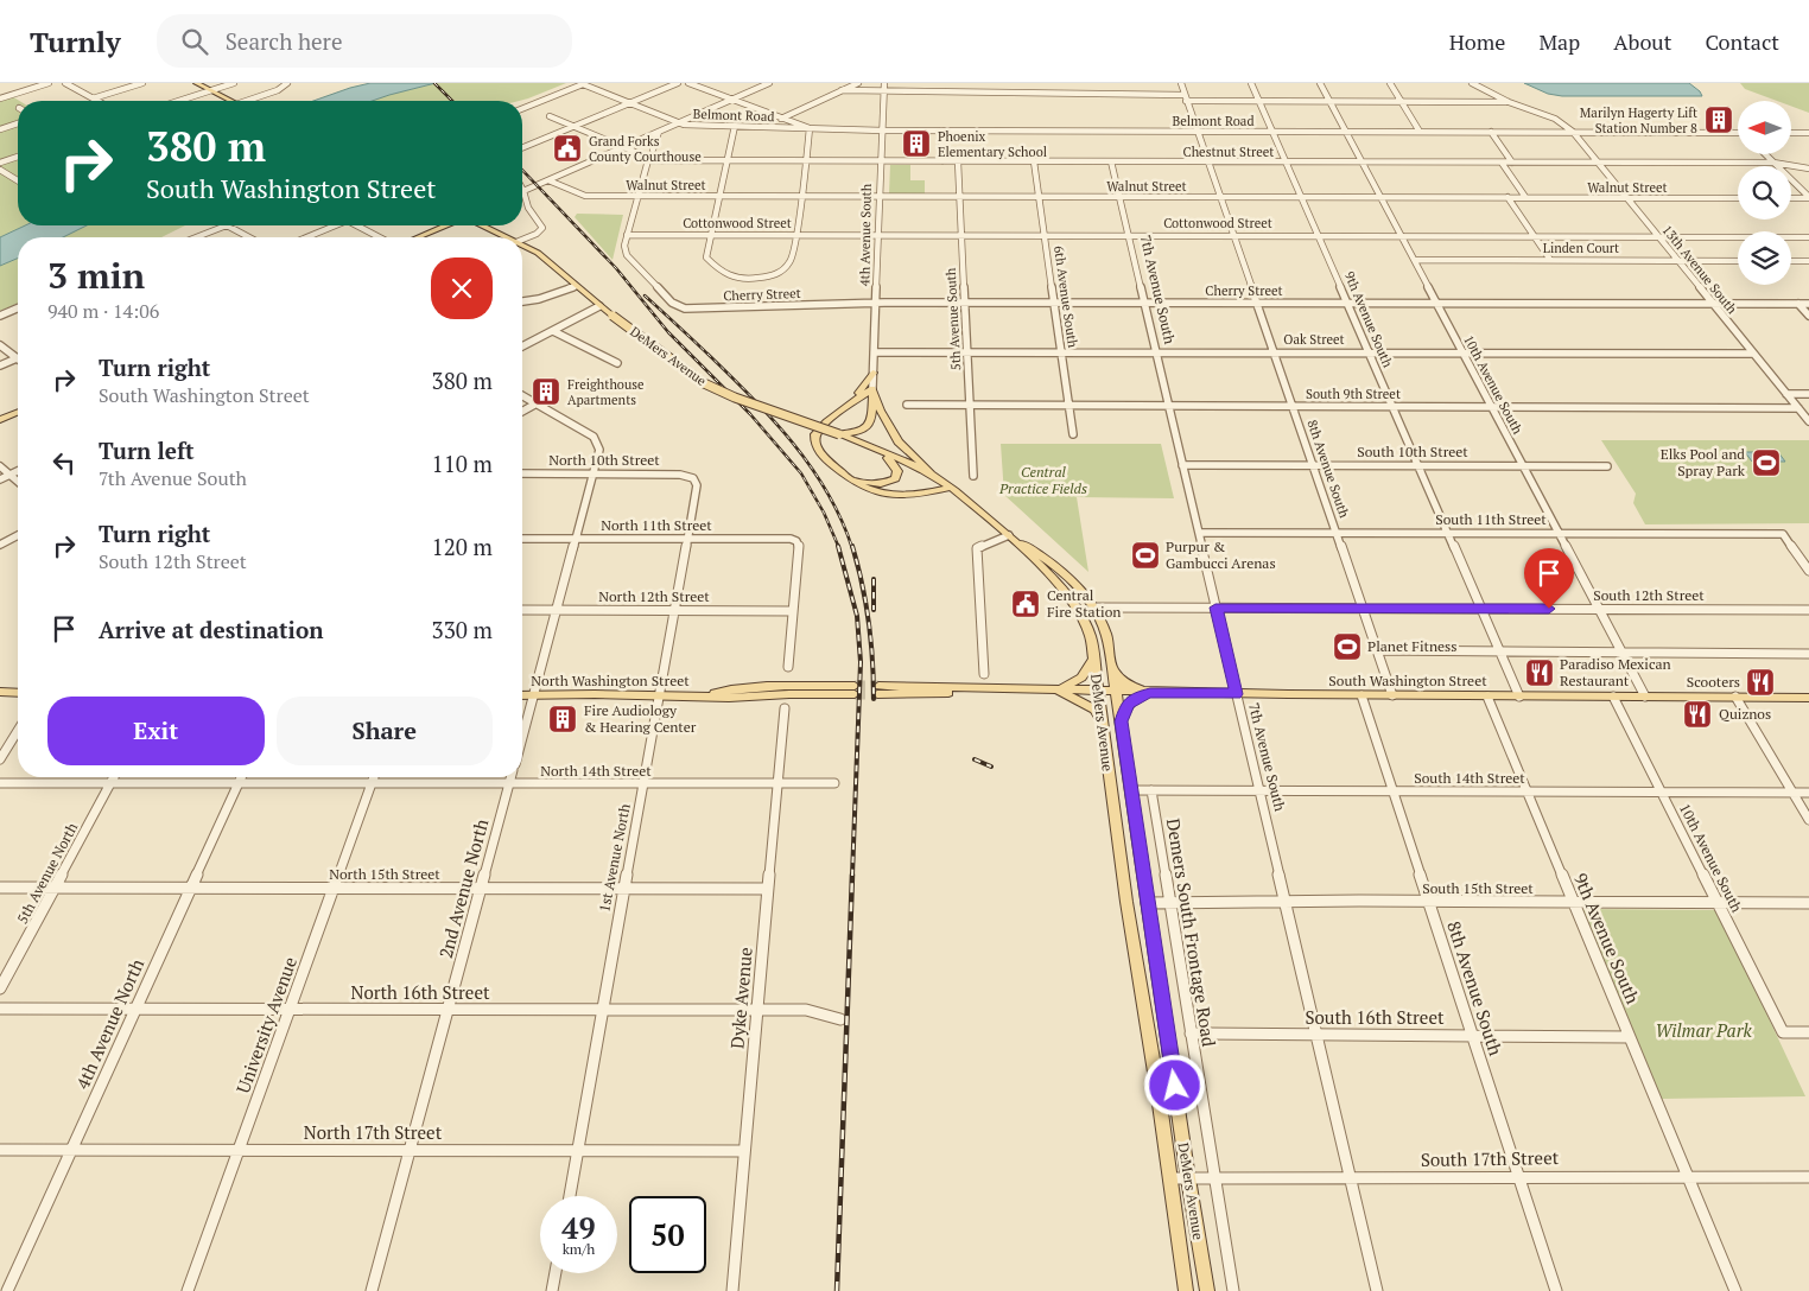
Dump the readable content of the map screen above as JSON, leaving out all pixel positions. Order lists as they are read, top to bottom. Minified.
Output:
{"streets":{"main road":["DeMers Avenue","North Washington Street","South Washington Street"],"street":["Belmont Road","Chestnut Street","Walnut Street","Cottonwood Street","4th Avenue South","Linden Court","13th Avenue South","7th Avenue South","Cherry Street","6th Avenue South","5th Avenue South","9th Avenue South","Oak Street","10th Avenue South","South 9th Street","South 10th Street","North 10th Street","8th Avenue South","South 11th Street","North 11th Street","South 12th Street","North 12th Street","North 14th Street","South 14th Street","1st Avenue North","5th Avenue North","North 15th Street","2nd Avenue North","South 15th Street","Demers South Frontage Road","North 16th Street","Dyke Avenue","South 16th Street","4th Avenue North","University Avenue","North 17th Street","South 17th Street"]},"crossings":[["Belmont Road","4th Avenue South"],["Belmont Road","13th Avenue South"],["Belmont Road","9th Avenue South"],["Belmont Road","10th Avenue South"],["Belmont Road","8th Avenue South"],["Chestnut Street","4th Avenue South"],["Chestnut Street","13th Avenue South"],["Chestnut Street","7th Avenue South"],["Chestnut Street","6th Avenue South"],["Chestnut Street","5th Avenue South"],["Chestnut Street","9th Avenue South"],["Chestnut Street","10th Avenue South"],["Chestnut Street","8th Avenue South"],["Walnut Street","4th Avenue South"],["Walnut Street","13th Avenue South"],["Walnut Street","7th Avenue South"],["Walnut Street","6th Avenue South"],["Walnut Street","5th Avenue South"],["Walnut Street","9th Avenue South"],["Walnut Street","10th Avenue South"],["Walnut Street","8th Avenue South"],["Cottonwood Street","4th Avenue South"],["Cottonwood Street","13th Avenue South"],["Cottonwood Street","7th Avenue South"],["Cottonwood Street","Cherry Street"],["Cottonwood Street","6th Avenue South"],["Cottonwood Street","5th Avenue South"],["Cottonwood Street","9th Avenue South"],["Cottonwood Street","10th Avenue South"],["Cottonwood Street","8th Avenue South"],["4th Avenue South","Cherry Street"],["4th Avenue South","Oak Street"],["Linden Court","13th Avenue South"],["Linden Court","10th Avenue South"],["13th Avenue South","Cherry Street"],["13th Avenue South","Oak Street"],["13th Avenue South","South 9th Street"],["7th Avenue South","Cherry Street"],["7th Avenue South","Oak Street"],["7th Avenue South","South 9th Street"],["7th Avenue South","South 10th Street"],["7th Avenue South","South 11th Street"],["7th Avenue South","South 12th Street"],["7th Avenue South","South Washington Street"],["7th Avenue South","South 14th Street"],["7th Avenue South","South 15th Street"],["7th Avenue South","South 16th Street"],["7th Avenue South","South 17th Street"],["Cherry Street","6th Avenue South"],["Cherry Street","5th Avenue South"],["Cherry Street","9th Avenue South"],["Cherry Street","10th Avenue South"],["Cherry Street","8th Avenue South"],["6th Avenue South","Oak Street"],["6th Avenue South","South 9th Street"],["5th Avenue South","Oak Street"],["5th Avenue South","South 9th Street"],["9th Avenue South","Oak Street"],["9th Avenue South","South 9th Street"],["9th Avenue South","South 10th Street"],["9th Avenue South","South 11th Street"],["9th Avenue South","South 12th Street"],["9th Avenue South","South Washington Street"],["9th Avenue South","South 14th Street"],["9th Avenue South","South 15th Street"],["9th Avenue South","South 16th Street"],["9th Avenue South","South 17th Street"],["Oak Street","10th Avenue South"],["Oak Street","8th Avenue South"],["DeMers Avenue","South 12th Street"],["DeMers Avenue","South Washington Street"],["DeMers Avenue","South 14th Street"],["DeMers Avenue","South 15th Street"],["DeMers Avenue","South 17th Street"],["10th Avenue South","South 9th Street"],["10th Avenue South","South 10th Street"],["10th Avenue South","South 11th Street"],["10th Avenue South","South 12th Street"],["10th Avenue South","South Washington Street"],["10th Avenue South","South 14th Street"],["10th Avenue South","South 15th Street"],["South 9th Street","8th Avenue South"],["South 10th Street","8th Avenue South"],["North 10th Street","1st Avenue North"],["8th Avenue South","South 11th Street"],["8th Avenue South","South 12th Street"],["8th Avenue South","South Washington Street"],["8th Avenue South","South 14th Street"],["8th Avenue South","South 15th Street"],["8th Avenue South","South 16th Street"],["8th Avenue South","South 17th Street"],["North 11th Street","North 12th Street"],["North 11th Street","1st Avenue North"],["North 12th Street","1st Avenue North"],["North Washington Street","1st Avenue North"],["North 14th Street","1st Avenue North"],["North 14th Street","5th Avenue North"],["North 14th Street","2nd Avenue North"],["North 14th Street","Dyke Avenue"],["North 14th Street","4th Avenue North"],["North 14th Street","University Avenue"],["South 14th Street","Demers South Frontage Road"],["1st Avenue North","North 15th Street"],["1st Avenue North","North 16th Street"],["1st Avenue North","North 17th Street"],["5th Avenue North","North 15th Street"],["North 15th Street","2nd Avenue North"],["North 15th Street","Dyke Avenue"],["North 15th Street","4th Avenue North"],["North 15th Street","University Avenue"],["2nd Avenue North","North 16th Street"],["2nd Avenue North","North 17th Street"],["South 15th Street","Demers South Frontage Road"],["Demers South Frontage Road","South 16th Street"],["Demers South Frontage Road","South 17th Street"],["North 16th Street","Dyke Avenue"],["North 16th Street","4th Avenue North"],["North 16th Street","University Avenue"],["Dyke Avenue","North 17th Street"],["4th Avenue North","North 17th Street"],["University Avenue","North 17th Street"]],"parks":["Central Practice Fields","Wilmar Park"],"places":{"building":["Marilyn Hagerty Lift Station Number 8","Phoenix Elementary School","Freighthouse Apartments","Fire Audiology & Hearing Center"],"public building":["Grand Forks County Courthouse","Central Fire Station"],"sports":["Elks Pool and Spray Park","Purpur & Gambucci Arenas","Planet Fitness"],"restaurant":["Paradiso Mexican Restaurant","Scooters","Quiznos"]},"north":"left","page":{"header":"Turnly","search":"Search here","nav":["Home","Map","About","Contact"],"turn":["380 m","South Washington Street"],"heading":["3 min","940 m · 14:06"],"list":[{"name":"Turn right","note":"South Washington Street","value":"380 m"},{"name":"Turn left","note":"7th Avenue South","value":"110 m"},{"name":"Turn right","note":"South 12th Street","value":"120 m"},{"name":"Arrive at destination","value":"330 m"}],"buttons":["Exit","Share"],"speed":"49 km/h","limit":"50"}}
